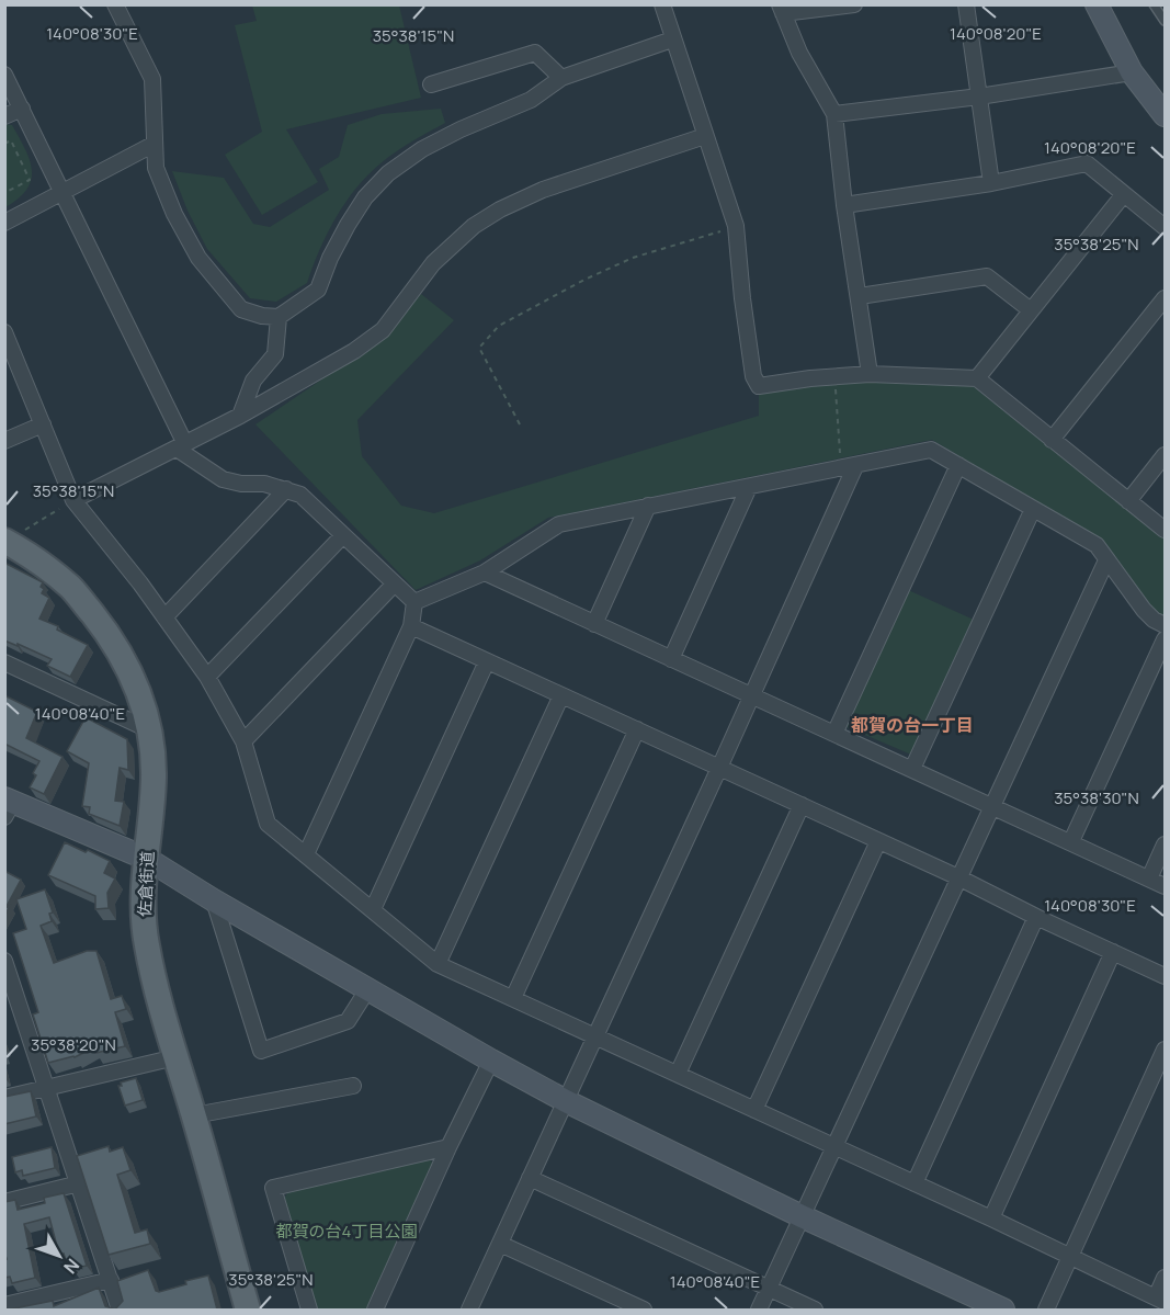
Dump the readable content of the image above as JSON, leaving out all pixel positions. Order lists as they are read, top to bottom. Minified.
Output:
{"streets":{"main road":["佐倉街道"]},"districts":["都賀の台一丁目"],"parks":["都賀の台4丁目公園"],"north":"bottom right","coordinates":["140°08'30\"E","140°08'20\"E","35°38'15\"N","35°38'25\"N","140°08'40\"E","35°38'30\"N","35°38'20\"N"]}
